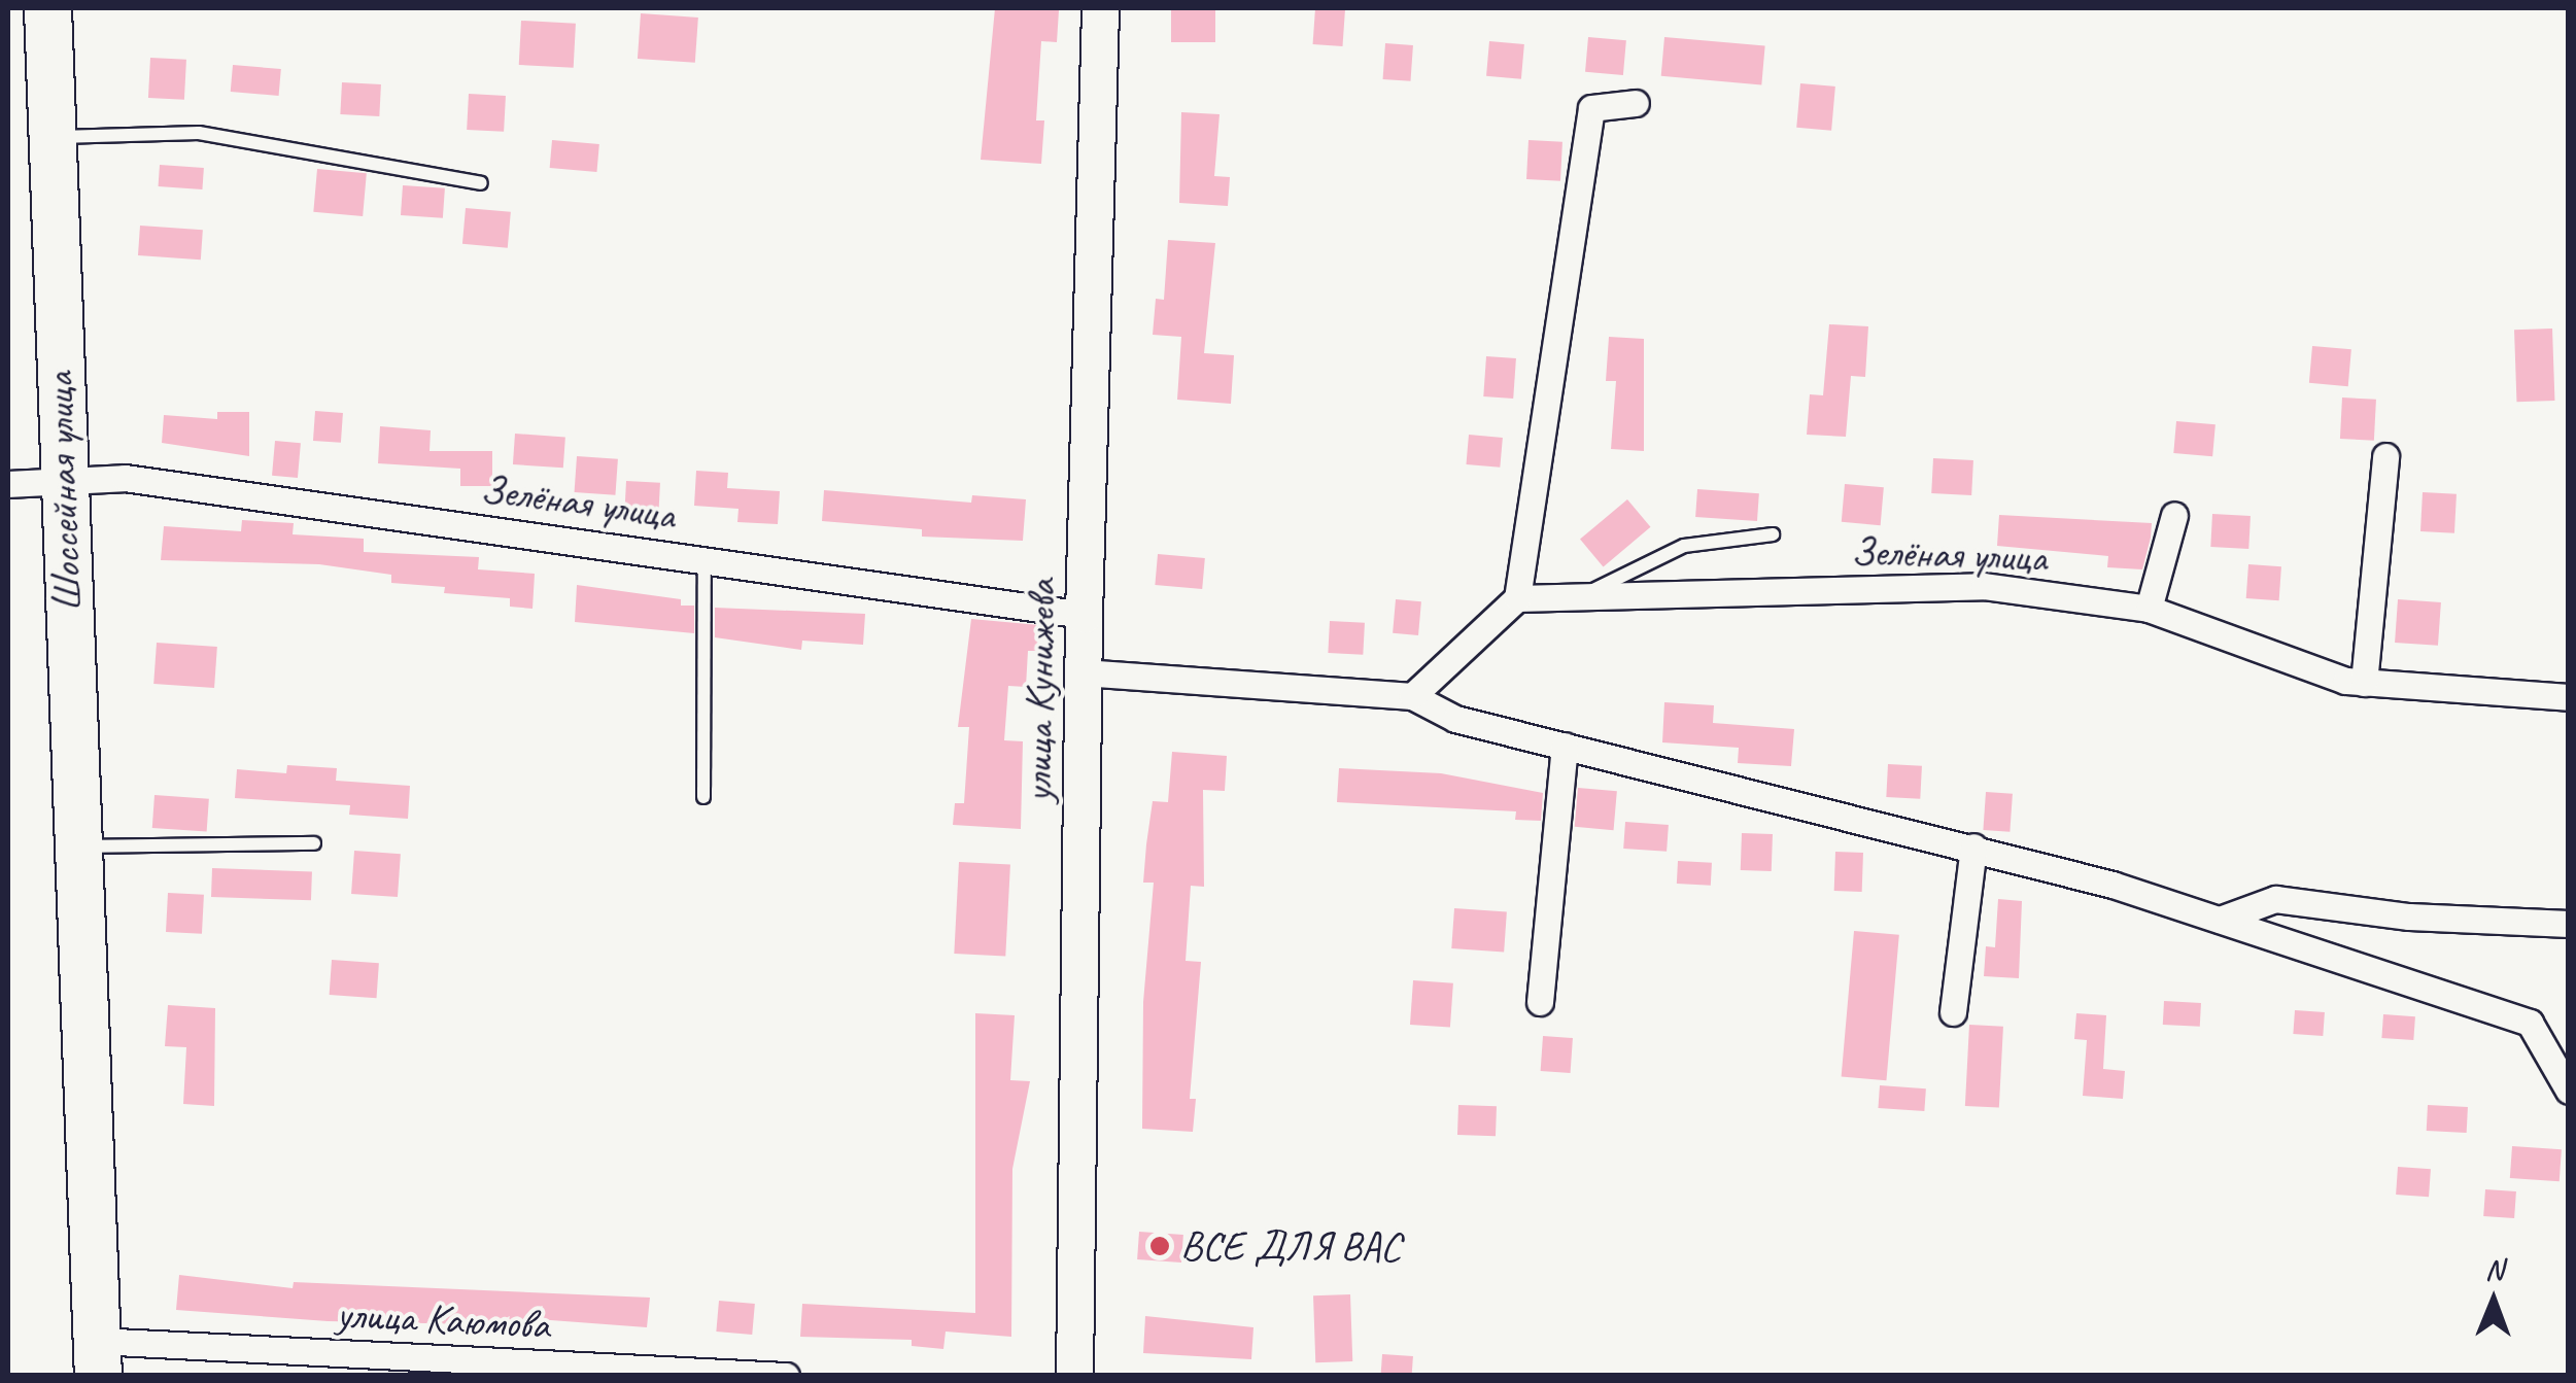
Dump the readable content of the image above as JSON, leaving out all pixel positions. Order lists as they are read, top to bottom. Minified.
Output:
{"streets":{"highway":["Шоссейная улица"],"street":["Зелёная улица","улица Кунижева","улица Каюмова"]},"crossings":[["Шоссейная улица","Зелёная улица"],["Шоссейная улица","улица Каюмова"],["Зелёная улица","улица Кунижева"]],"places":["ВСЕ ДЛЯ ВАС"],"north":"top"}
